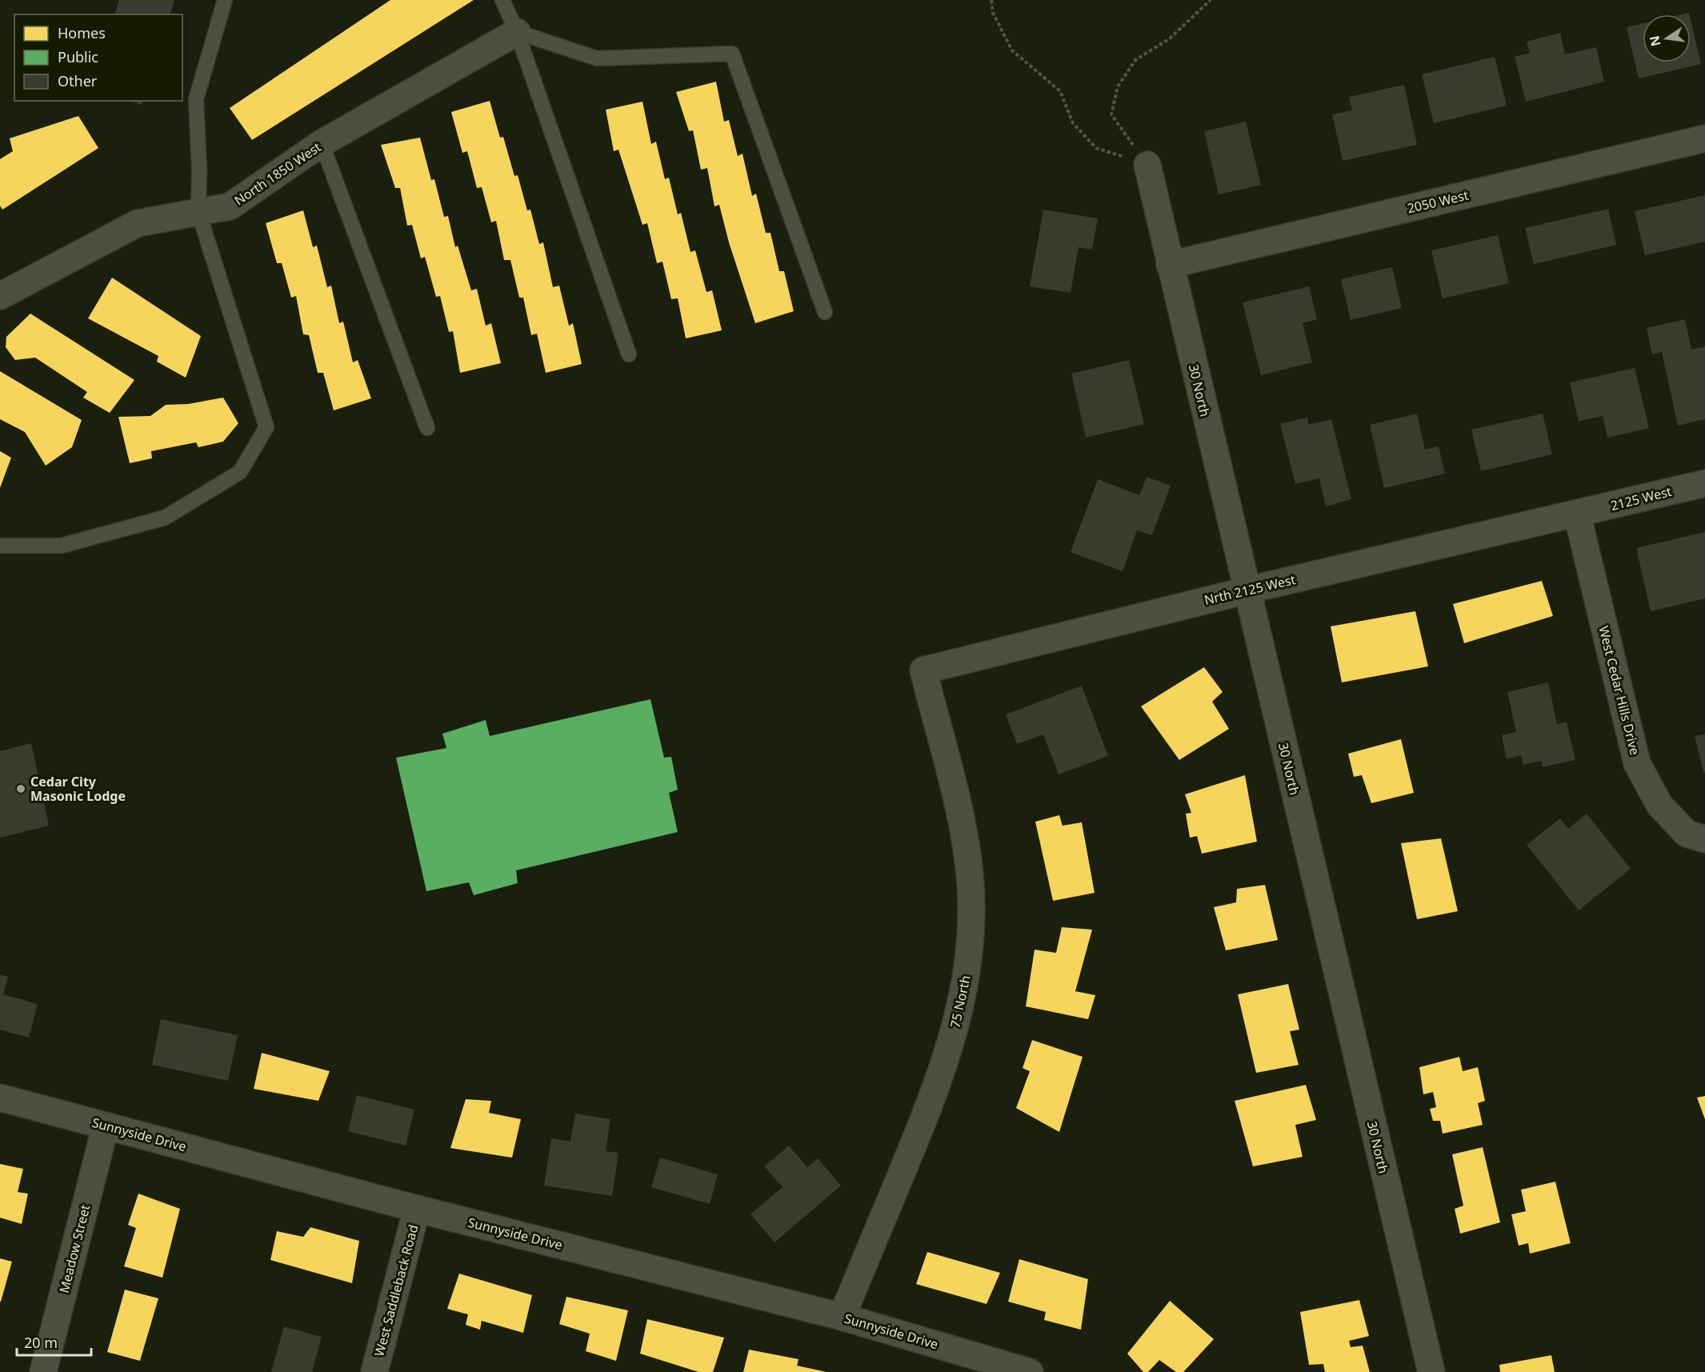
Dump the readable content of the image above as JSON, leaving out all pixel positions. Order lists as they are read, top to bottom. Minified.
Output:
{"streets":{"street":["North 1850 West","2050 West","30 North","2125 West","Nrth 2125 West","West Cedar Hills Drive","75 North","Sunnyside Drive","Meadow Street","West Saddleback Road"]},"crossings":[["2050 West","30 North"],["30 North","Nrth 2125 West"],["2125 West","Nrth 2125 West"],["2125 West","West Cedar Hills Drive"],["Nrth 2125 West","West Cedar Hills Drive"],["Nrth 2125 West","75 North"],["75 North","Sunnyside Drive"],["Sunnyside Drive","Meadow Street"],["Sunnyside Drive","West Saddleback Road"]],"places":["Cedar City Masonic Lodge"],"legend":["Homes","Public","Other"],"scale_bar":"20 m","north":"left"}
